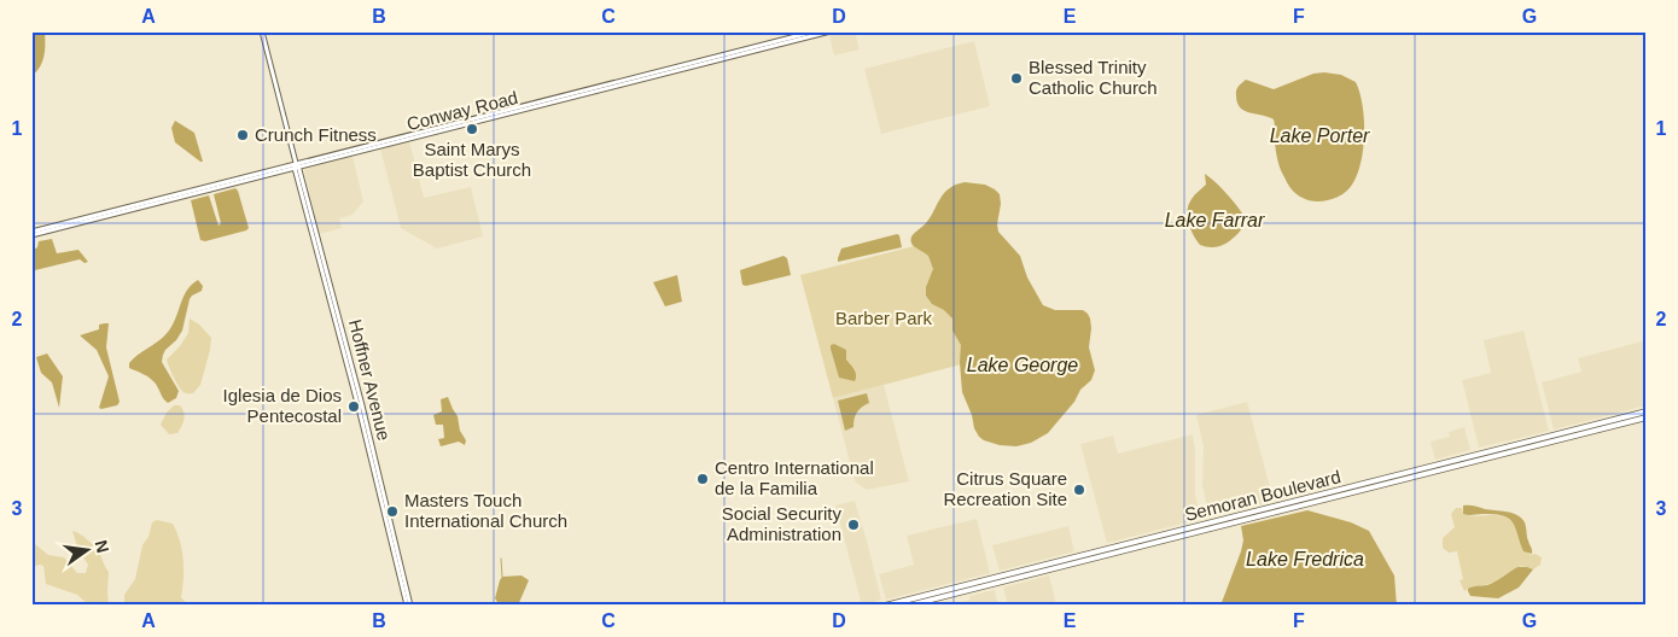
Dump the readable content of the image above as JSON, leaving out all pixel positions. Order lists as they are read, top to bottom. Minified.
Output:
{"streets":{"main road":["Conway Road","Hoffner Avenue","Semoran Boulevard"]},"crossings":[["Conway Road","Hoffner Avenue"]],"water":["Lake Porter","Lake Farrar","Lake George","Lake Fredrica"],"parks":["Barber Park"],"places":["Blessed Trinity Catholic Church","Saint Marys Baptist Church","Crunch Fitness","Iglesia de Dios Pentecostal","Centro International de la Familia","Citrus Square Recreation Site","Masters Touch International Church","Social Security Administration"],"north":"right","grid":{"columns":["A","B","C","D","E","F","G"],"rows":["1","2","3"]}}
